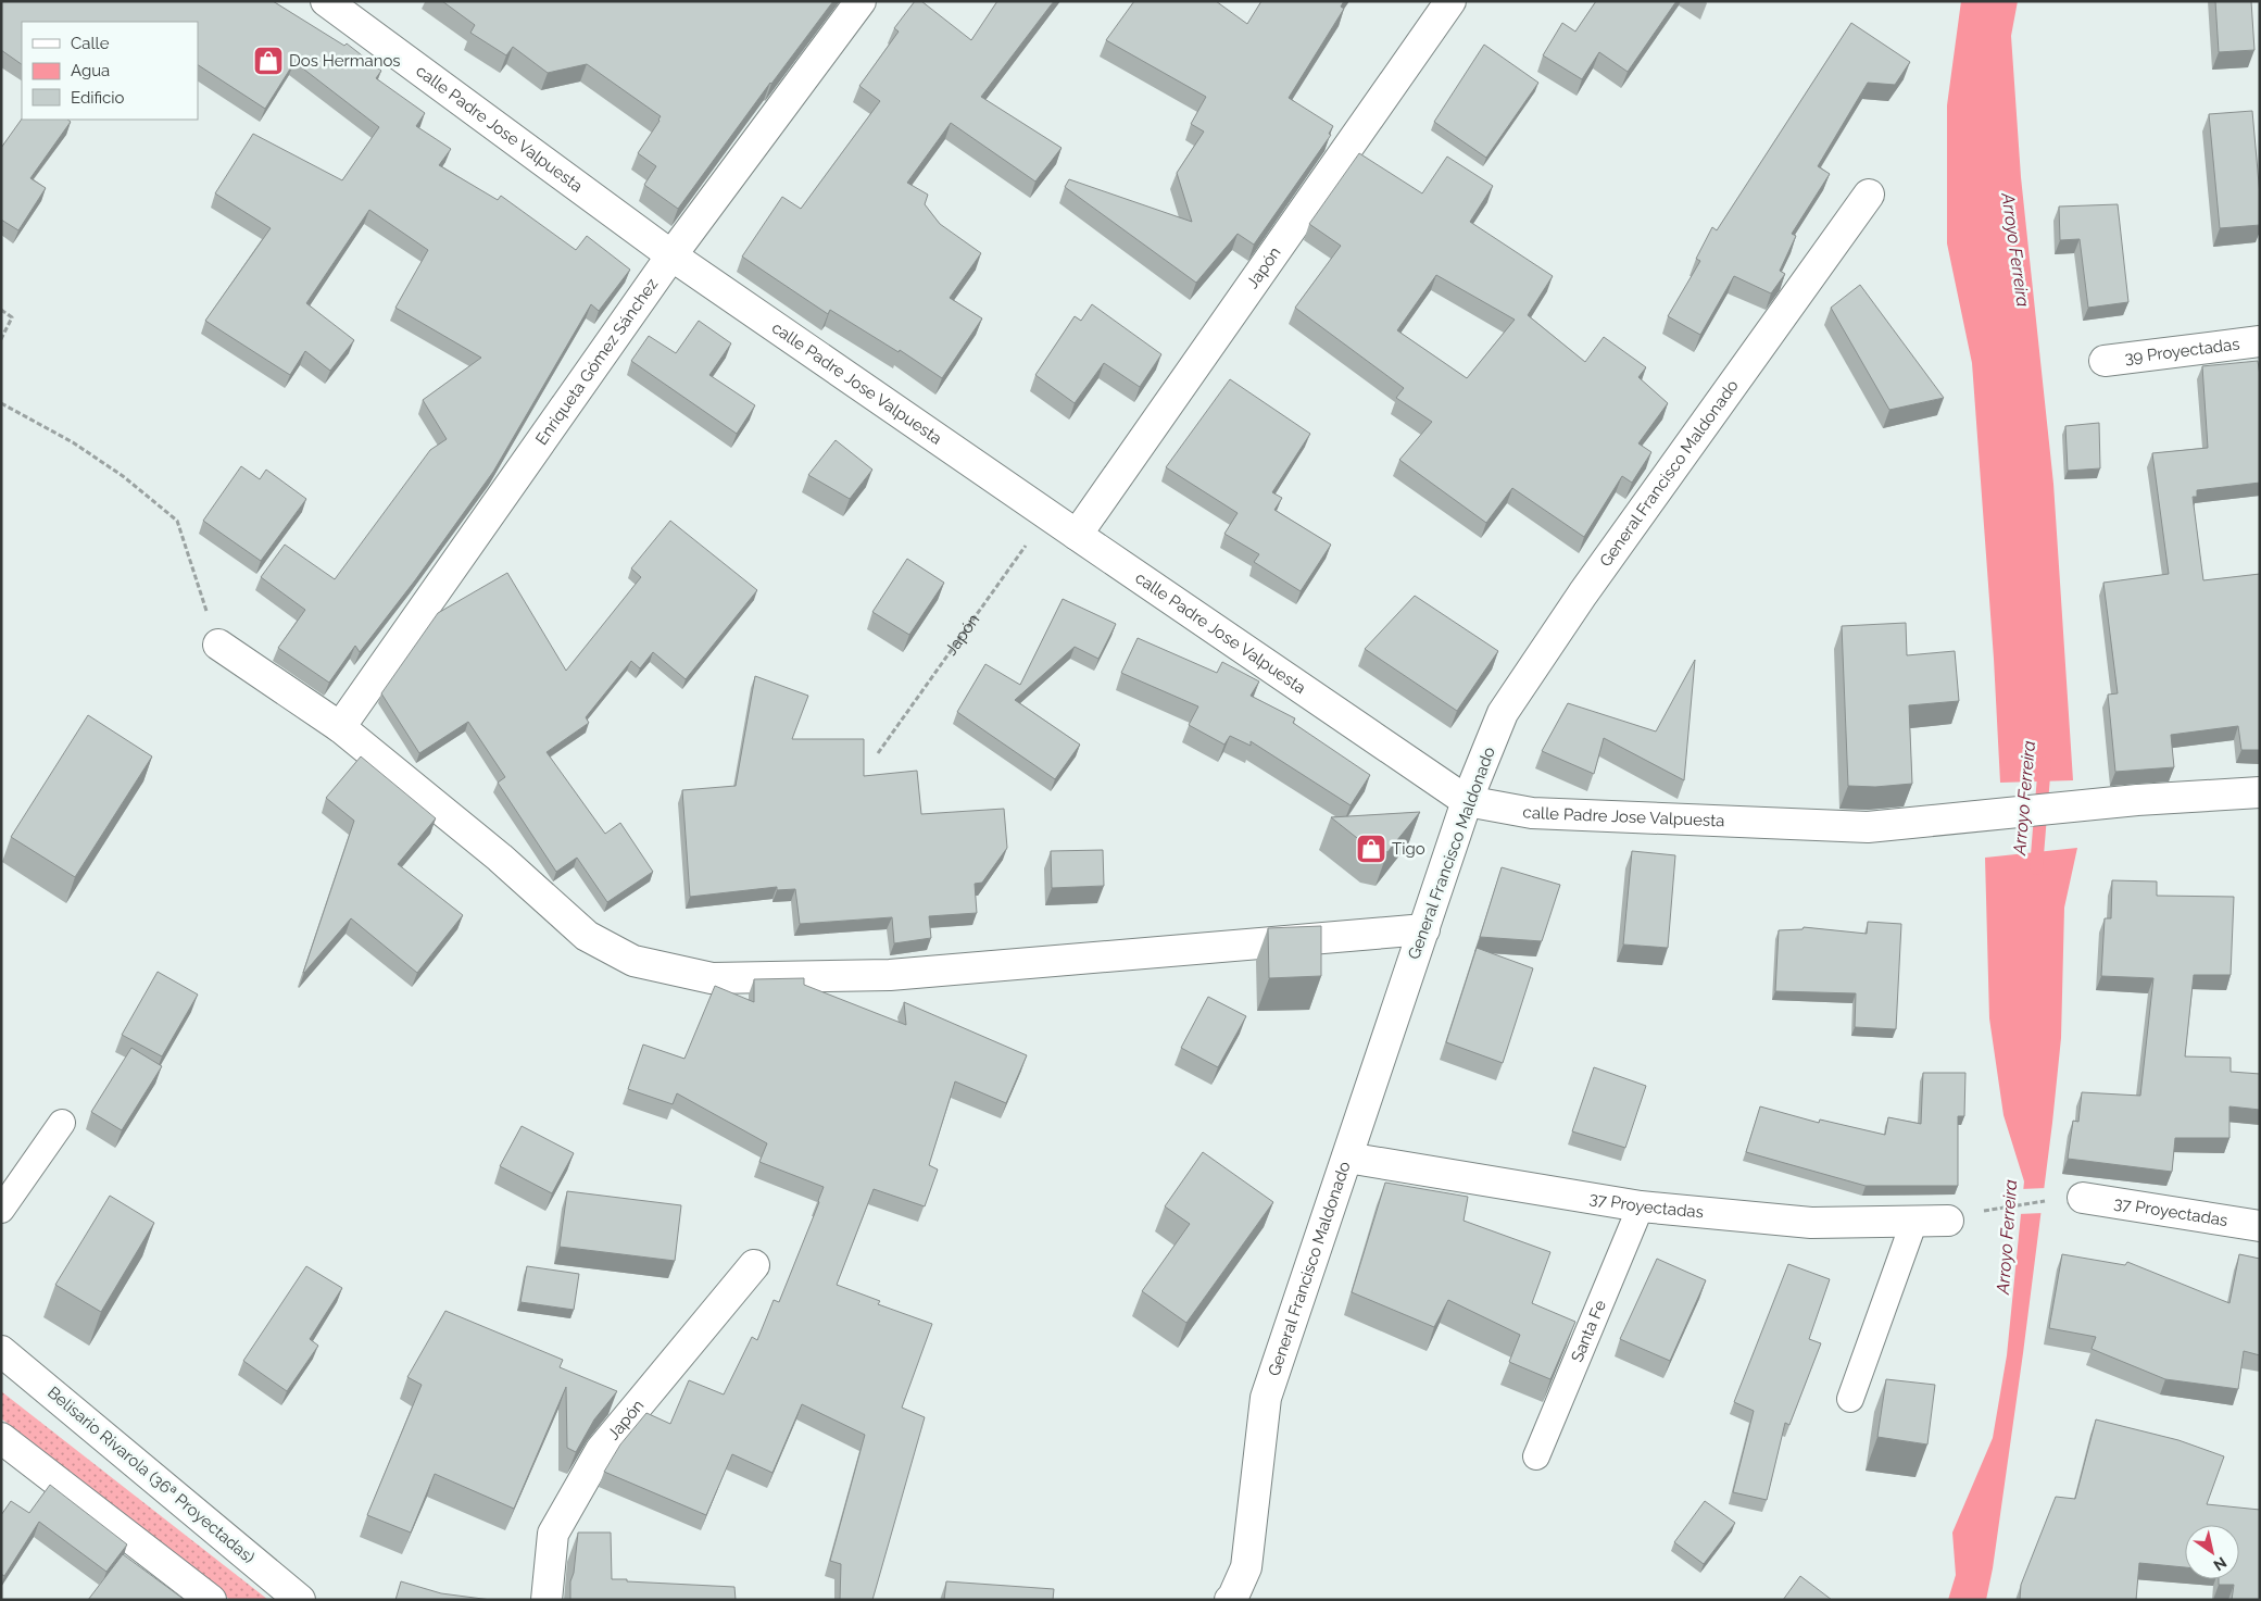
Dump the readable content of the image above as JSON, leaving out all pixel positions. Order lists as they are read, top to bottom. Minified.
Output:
{"streets":{"street":["calle Padre Jose Valpuesta","Japón","39 Proyectadas","Enriqueta Gómez Sánchez","General Francisco Maldonado","37 Proyectadas","Belisario Rivarola (36ª Proyectadas)"],"lane":["Santa Fe"]},"crossings":[["calle Padre Jose Valpuesta","Japón"],["calle Padre Jose Valpuesta","Enriqueta Gómez Sánchez"],["calle Padre Jose Valpuesta","General Francisco Maldonado"],["General Francisco Maldonado","37 Proyectadas"],["37 Proyectadas","Santa Fe"]],"water":["Arroyo Ferreira"],"places":{"shop":["Dos Hermanos","Tigo"]},"legend":["Calle","Agua","Edificio"],"north":"bottom right"}
